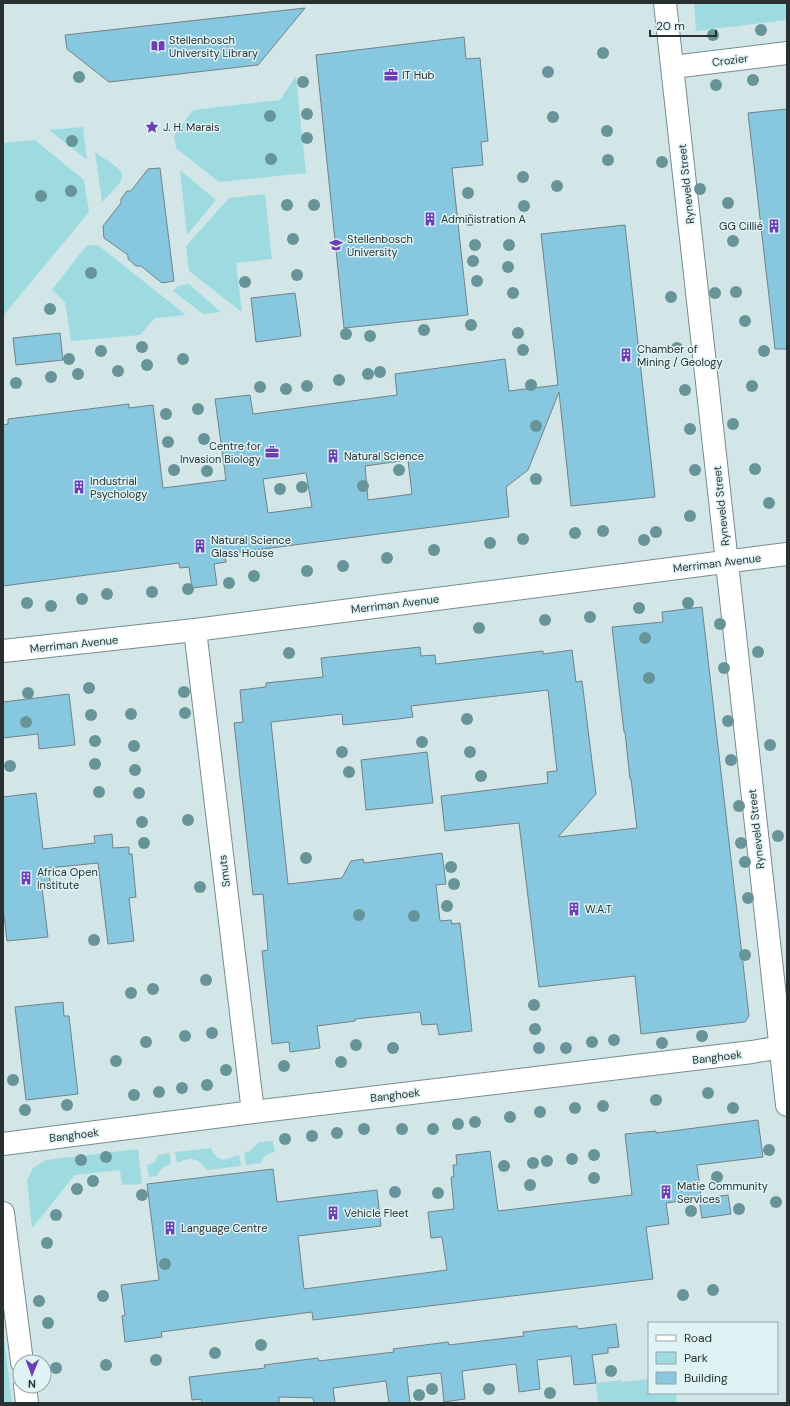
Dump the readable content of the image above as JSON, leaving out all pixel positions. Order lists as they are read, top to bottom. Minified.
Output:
{"streets":{"street":["Crozier","Ryneveld Street","Merriman Avenue","Smuts","Banghoek"]},"crossings":[["Crozier","Ryneveld Street"],["Ryneveld Street","Merriman Avenue"],["Ryneveld Street","Banghoek"],["Merriman Avenue","Smuts"],["Smuts","Banghoek"]],"places":{"library":["Stellenbosch University Library"],"office":["IT Hub","Centre for Invasion Biology"],"place":["J. H. Marais"],"building":["Administration A","GG Cillié","Chamber of Mining / Geology","Natural Science","Industrial Psychology","Natural Science Glass House","Africa Open Institute","W.A.T","Matie Community Services","Vehicle Fleet","Language Centre"],"school or university":["Stellenbosch University"]},"legend":["Road","Park","Building"],"scale_bar":"20 m","north":"bottom"}
